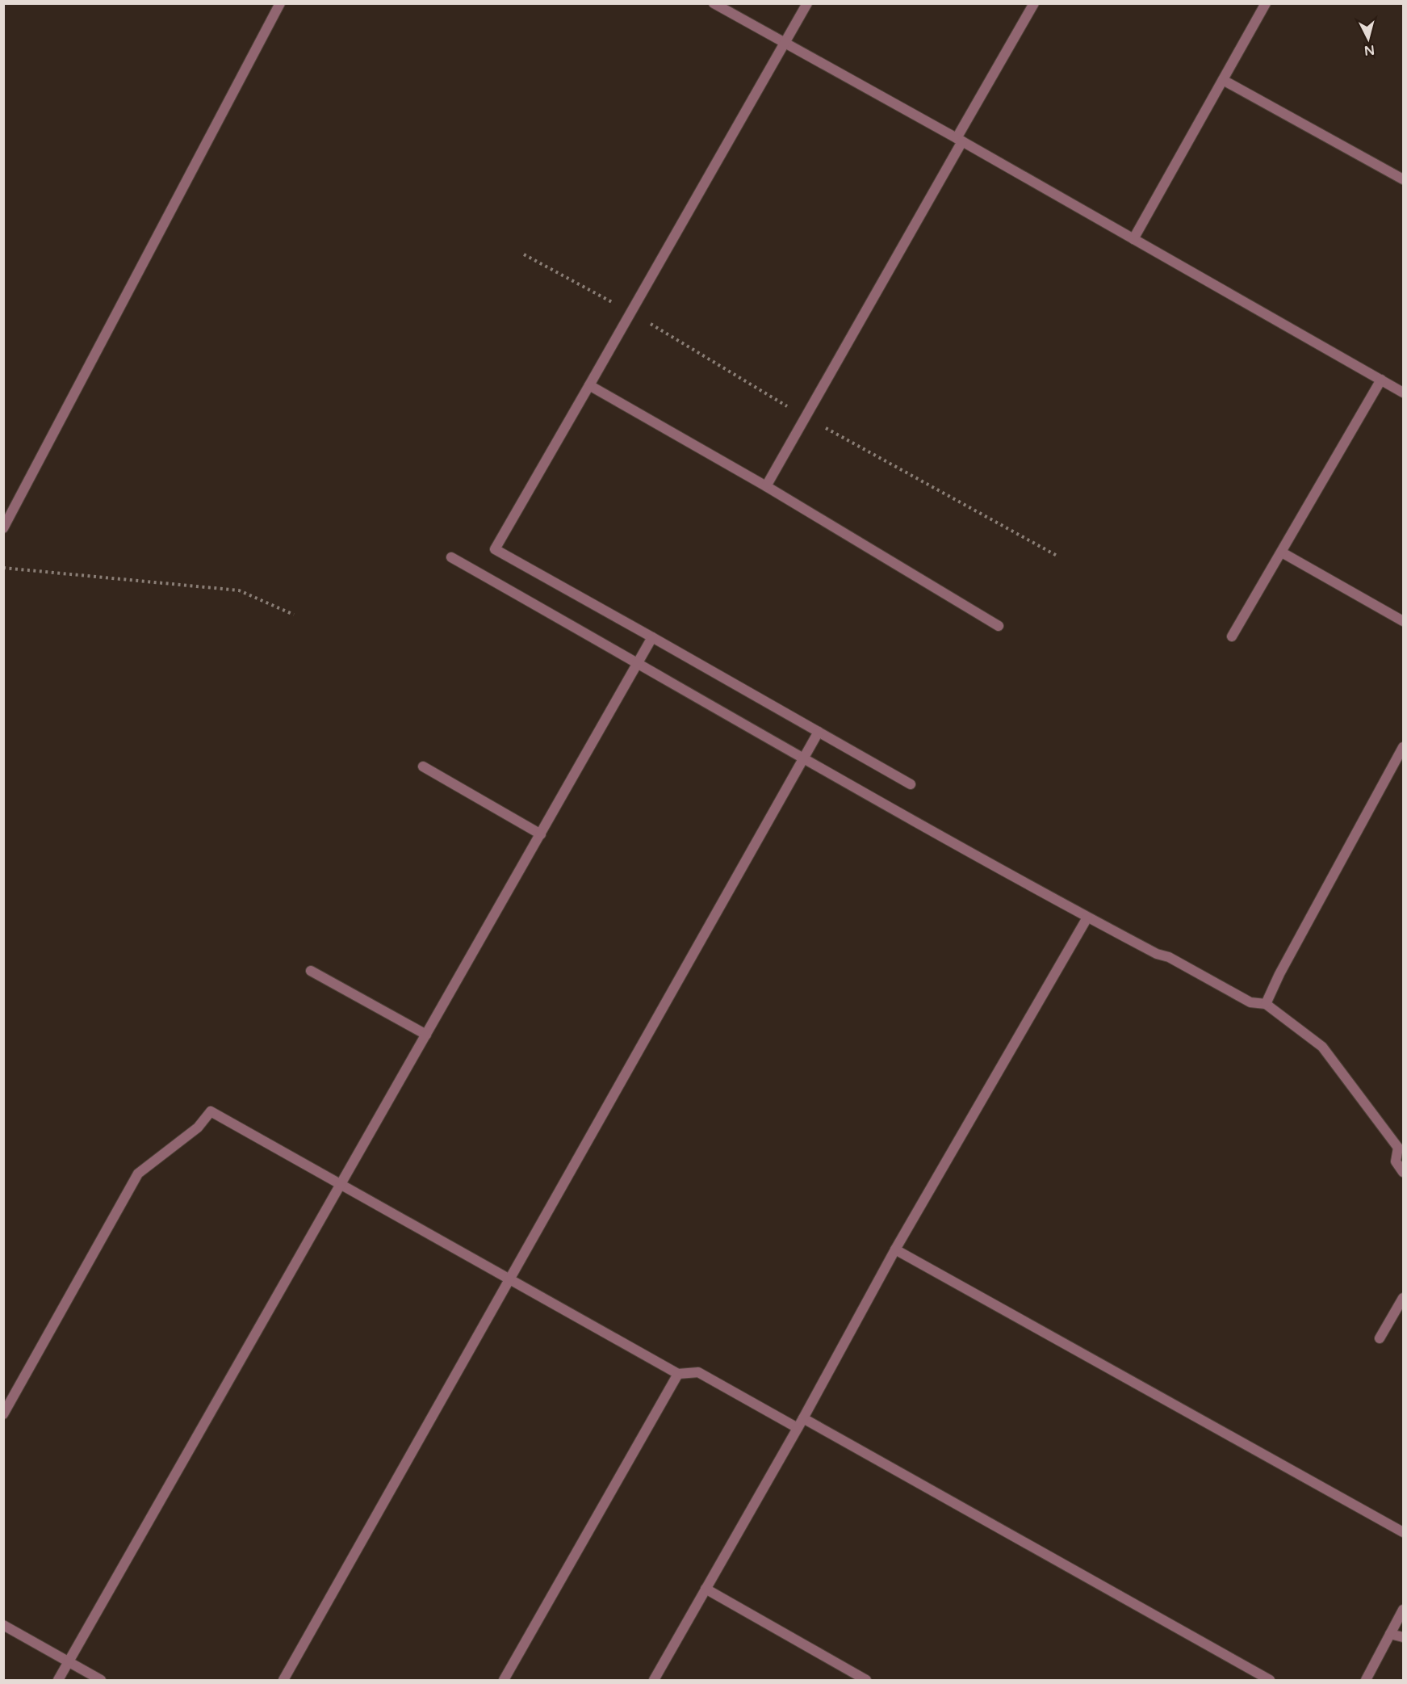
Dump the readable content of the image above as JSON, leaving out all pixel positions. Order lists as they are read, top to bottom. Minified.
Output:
{"north":"bottom"}
